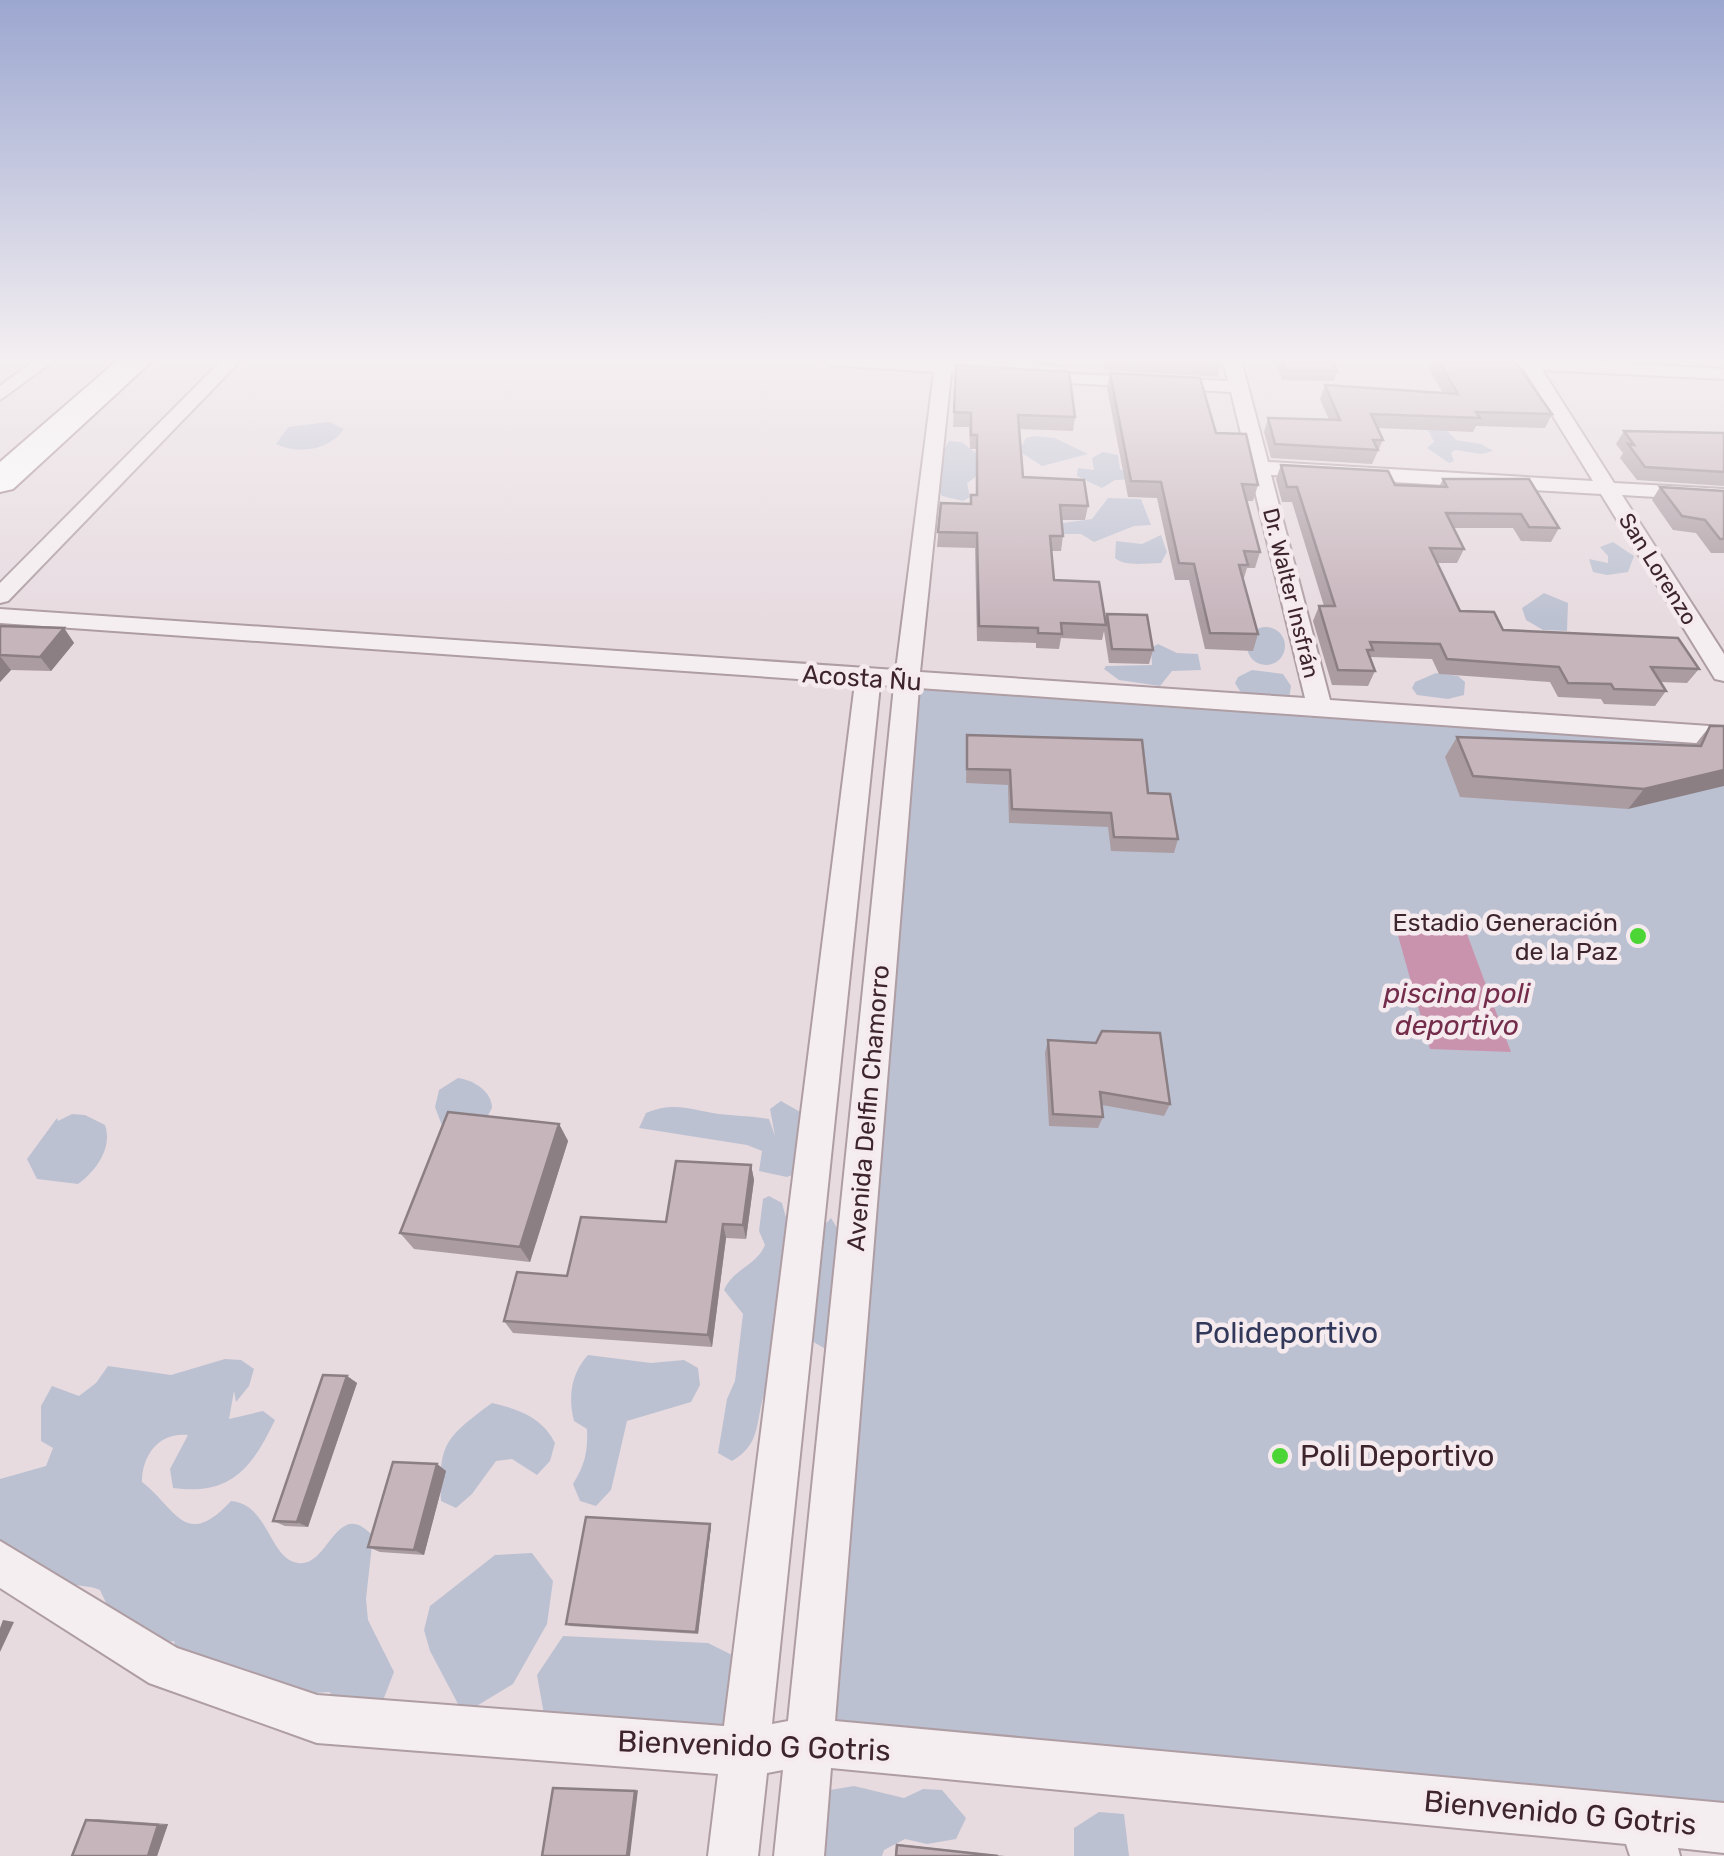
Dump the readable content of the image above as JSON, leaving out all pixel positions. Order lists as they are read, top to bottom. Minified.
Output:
{"streets":{"street":["San Lorenzo","Dr. Walter Insfrán","Acosta Ñu","Avenida Delfin Chamorro","Bienvenido G Gotris"]},"crossings":[["Dr. Walter Insfrán","Acosta Ñu"],["Acosta Ñu","Avenida Delfin Chamorro"],["Avenida Delfin Chamorro","Bienvenido G Gotris"]],"water":["piscina poli deportivo"],"parks":["Polideportivo"],"places":["Estadio Generación de la Paz","Poli Deportivo"]}
